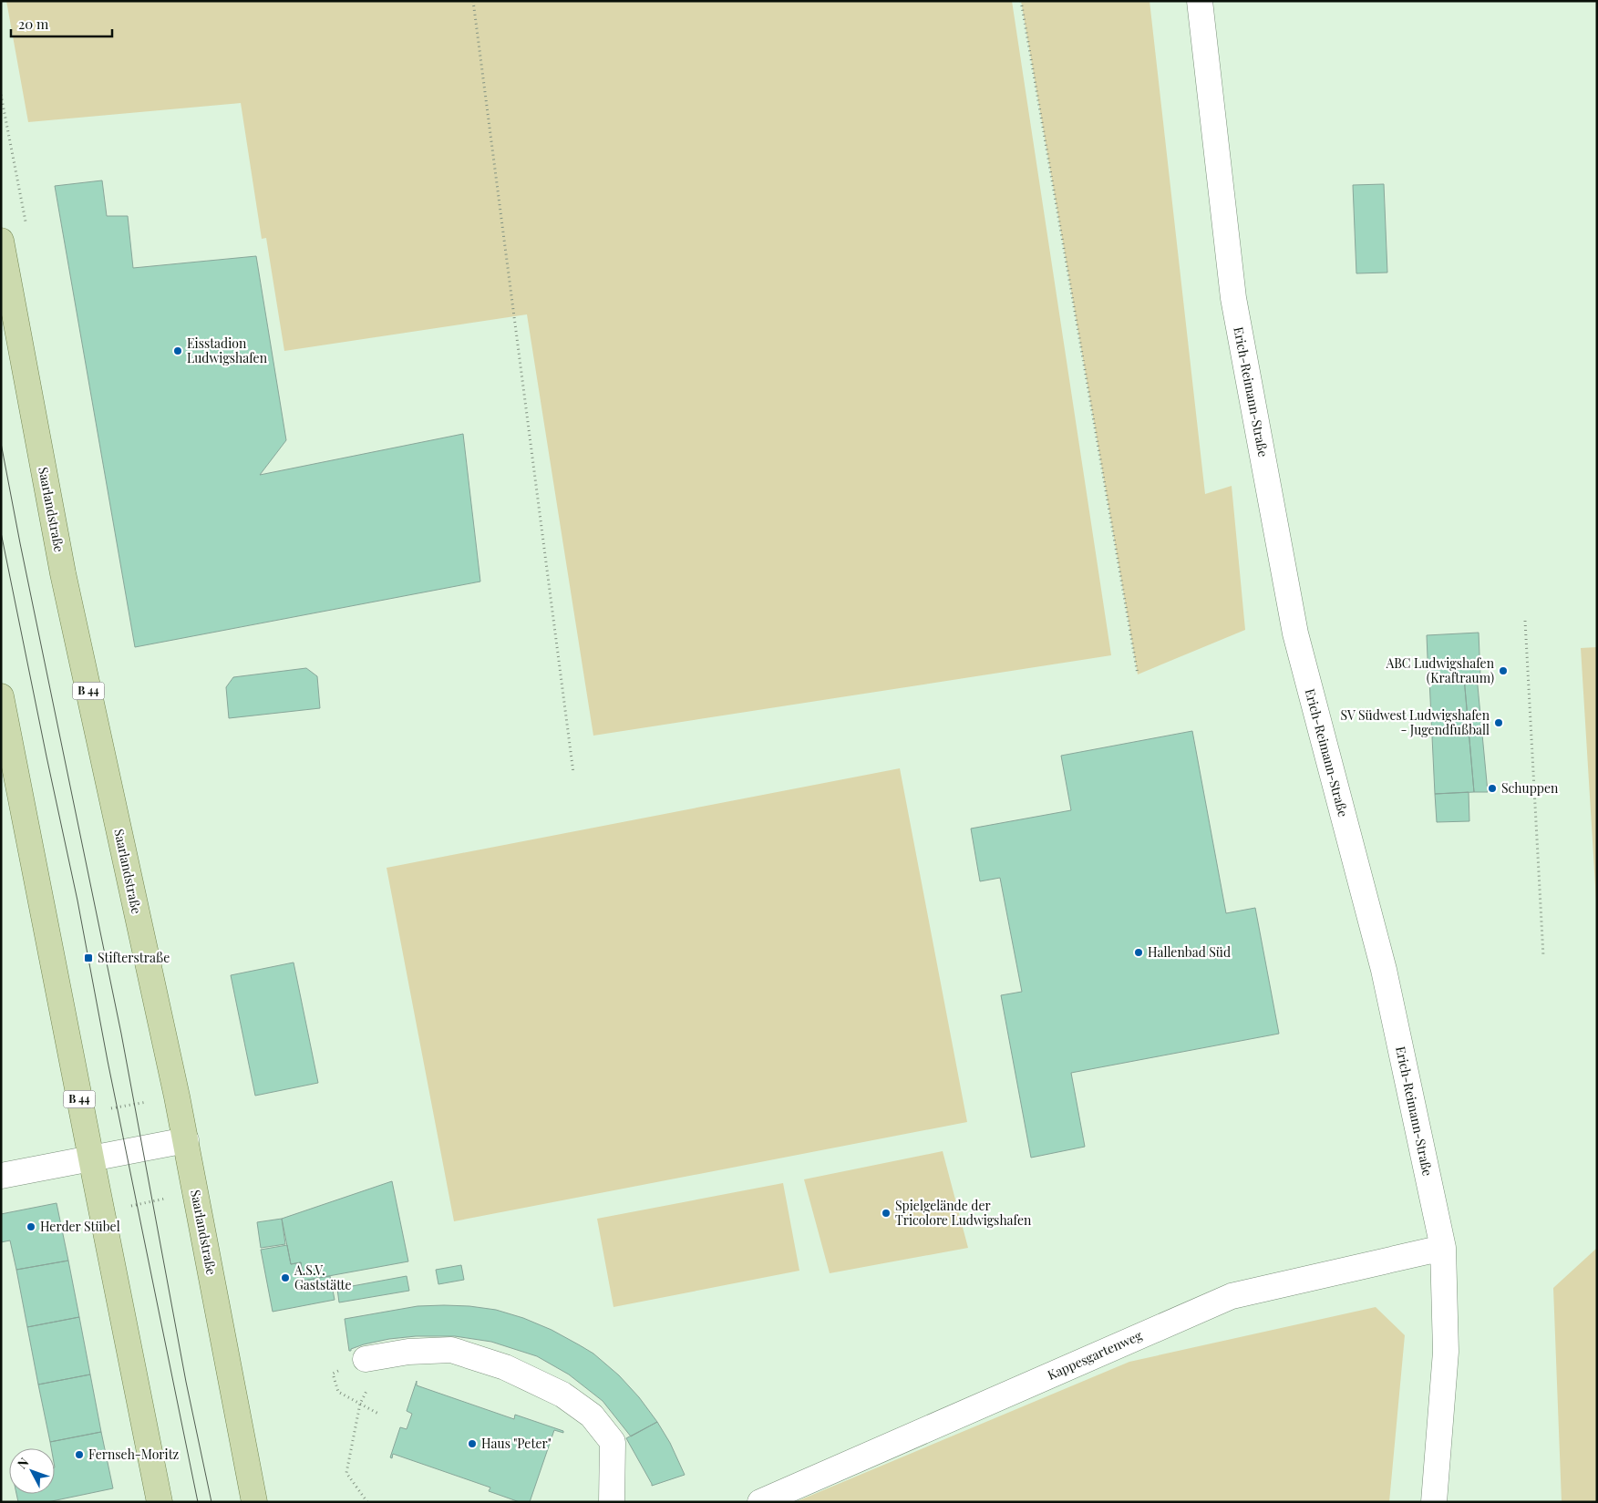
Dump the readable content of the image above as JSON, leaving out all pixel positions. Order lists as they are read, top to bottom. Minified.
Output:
{"streets":{"main road":["Saarlandstraße","B 44"],"street":["Erich-Reimann-Straße","Kappesgartenweg"]},"crossings":[["Erich-Reimann-Straße","Kappesgartenweg"]],"places":{"other":["Eisstadion Ludwigshafen","ABC Ludwigshafen (Kraftraum)","SV Südwest Ludwigshafen - Jugendfußball","Schuppen","Hallenbad Süd","Spielgelände der Tricolore Ludwigshafen","Herder Stübel","A.S.V. Gaststätte","Haus \"Peter\"","Fernseh-Moritz"],"transit":["Stifterstraße"]},"scale_bar":"20 m","north":"top left"}
